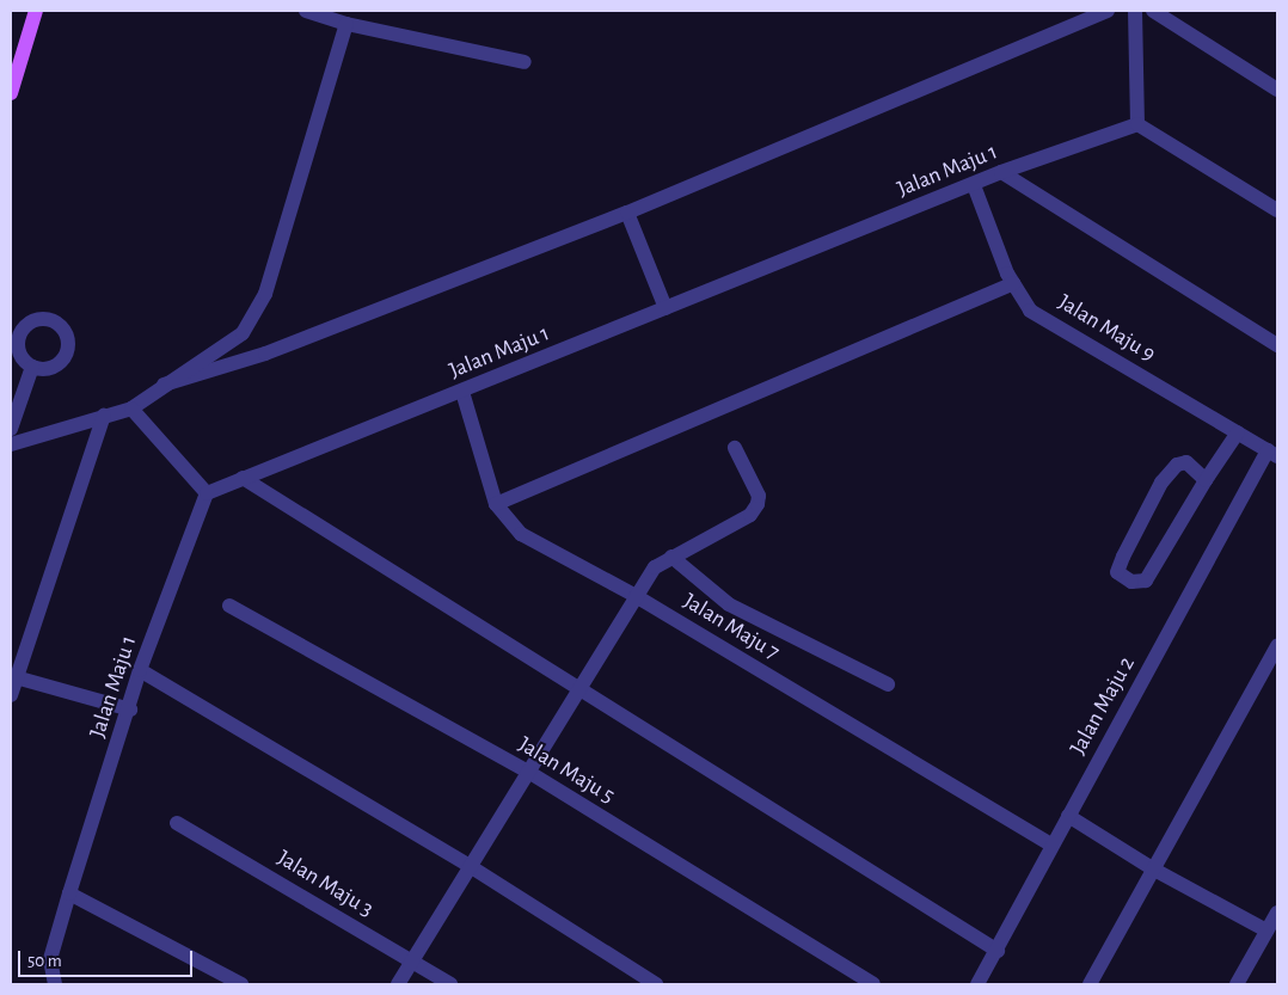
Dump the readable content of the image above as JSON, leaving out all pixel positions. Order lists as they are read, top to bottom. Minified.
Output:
{"streets":{"street":["Jalan Maju 1","Jalan Maju 9","Jalan Maju 7","Jalan Maju 2","Jalan Maju 5","Jalan Maju 3"]},"crossings":[["Jalan Maju 1","Jalan Maju 9"],["Jalan Maju 1","Jalan Maju 7"],["Jalan Maju 9","Jalan Maju 2"],["Jalan Maju 7","Jalan Maju 2"]],"scale_bar":"50 m"}
